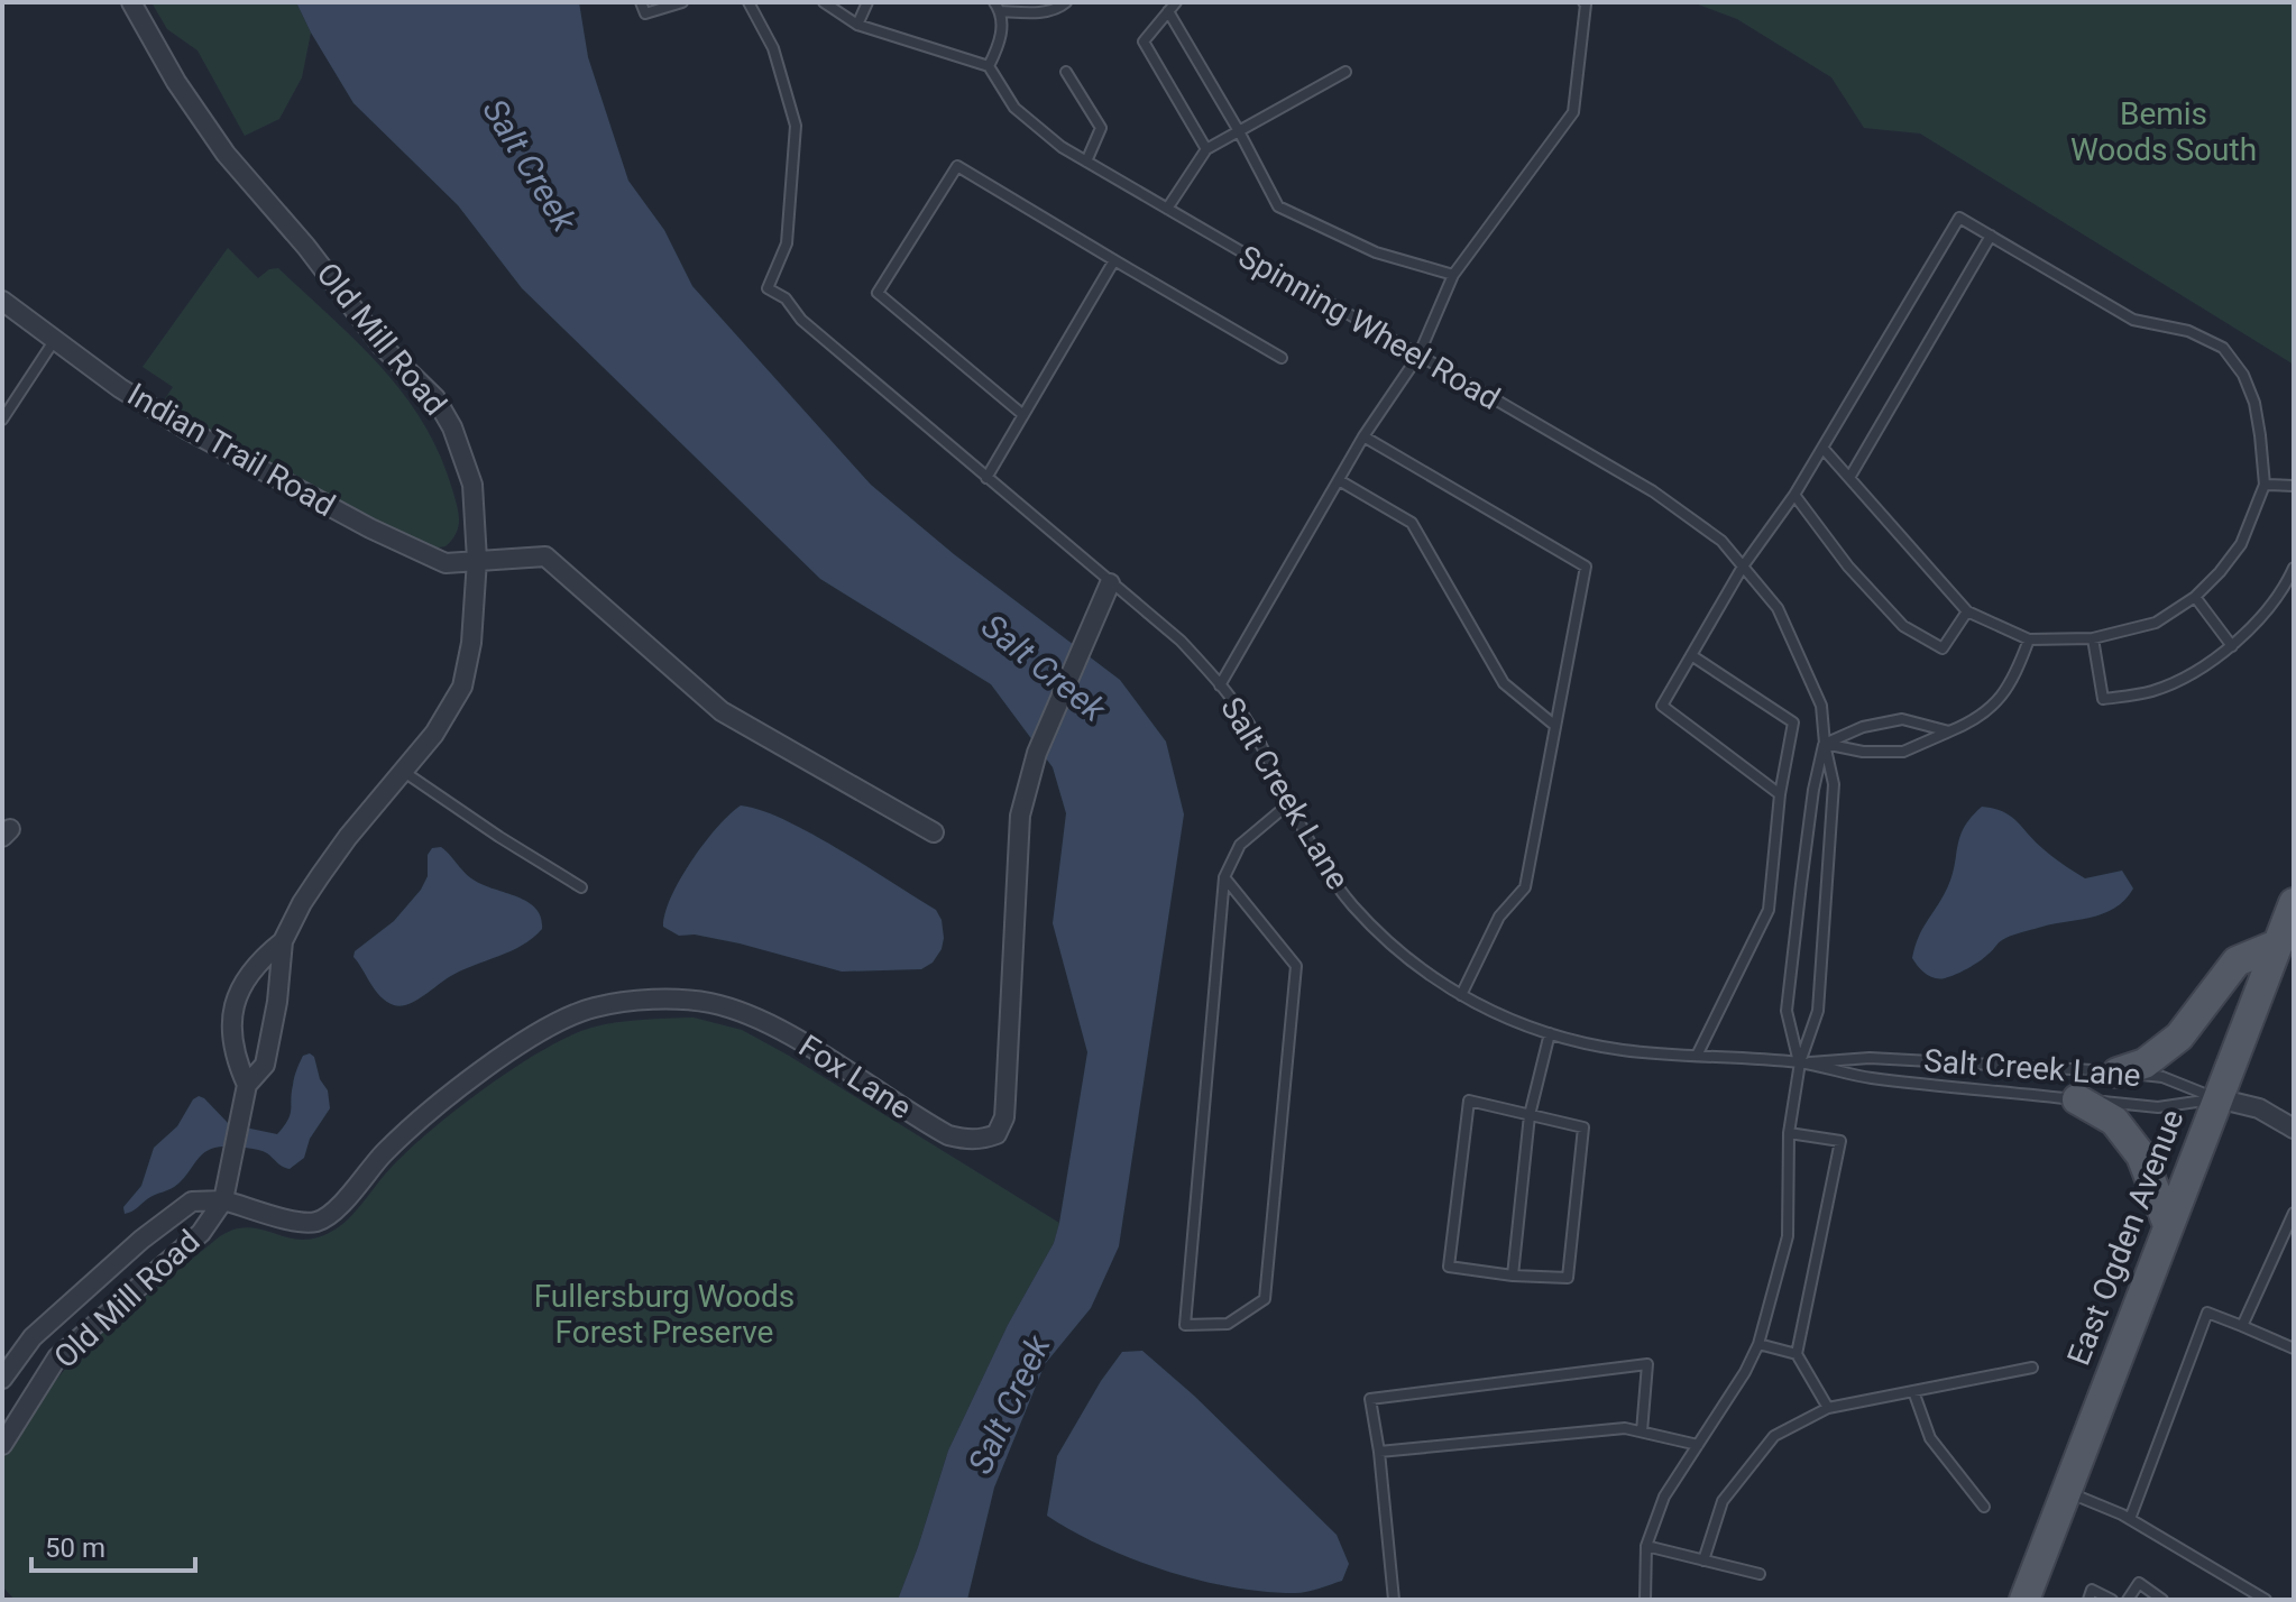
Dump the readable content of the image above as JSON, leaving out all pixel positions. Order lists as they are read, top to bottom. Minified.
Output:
{"streets":{"main road":["East Ogden Avenue"],"street":["Old Mill Road","Indian Trail Road","Fox Lane"],"lane":["Spinning Wheel Road","Salt Creek Lane"]},"crossings":[["Spinning Wheel Road","Salt Creek Lane"],["Old Mill Road","Indian Trail Road"],["Old Mill Road","Fox Lane"],["Salt Creek Lane","Fox Lane"],["Salt Creek Lane","East Ogden Avenue"]],"water":["Salt Creek"],"parks":["Bemis Woods South","Fullersburg Woods Forest Preserve"],"scale_bar":"50 m"}
